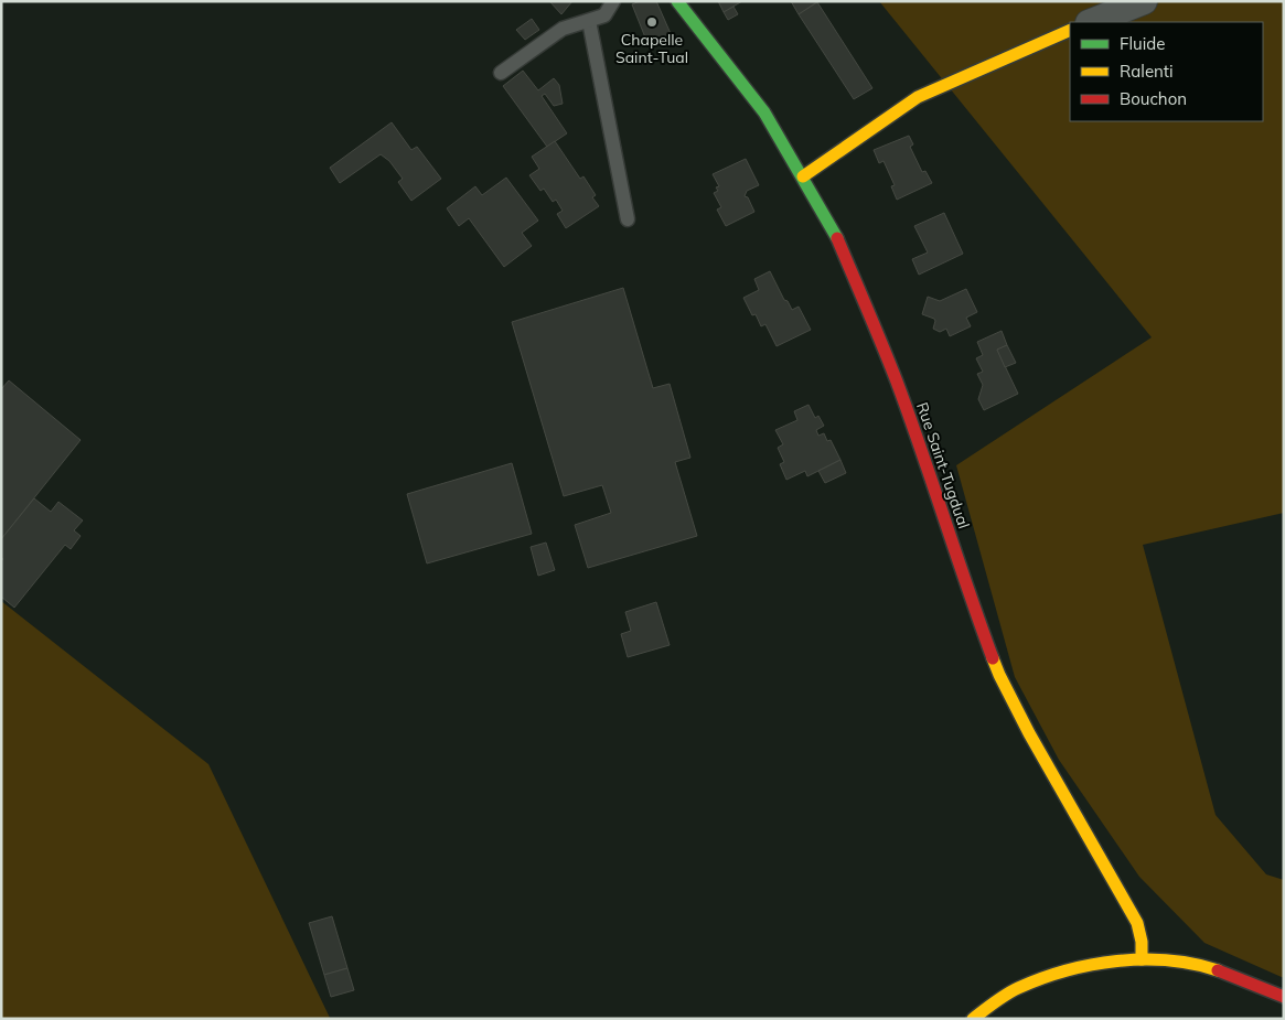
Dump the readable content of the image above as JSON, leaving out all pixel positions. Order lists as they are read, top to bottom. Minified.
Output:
{"streets":{"street":["Rue Saint-Tugdual"]},"places":["Chapelle Saint-Tual"],"legend":["Fluide","Ralenti","Bouchon"]}
